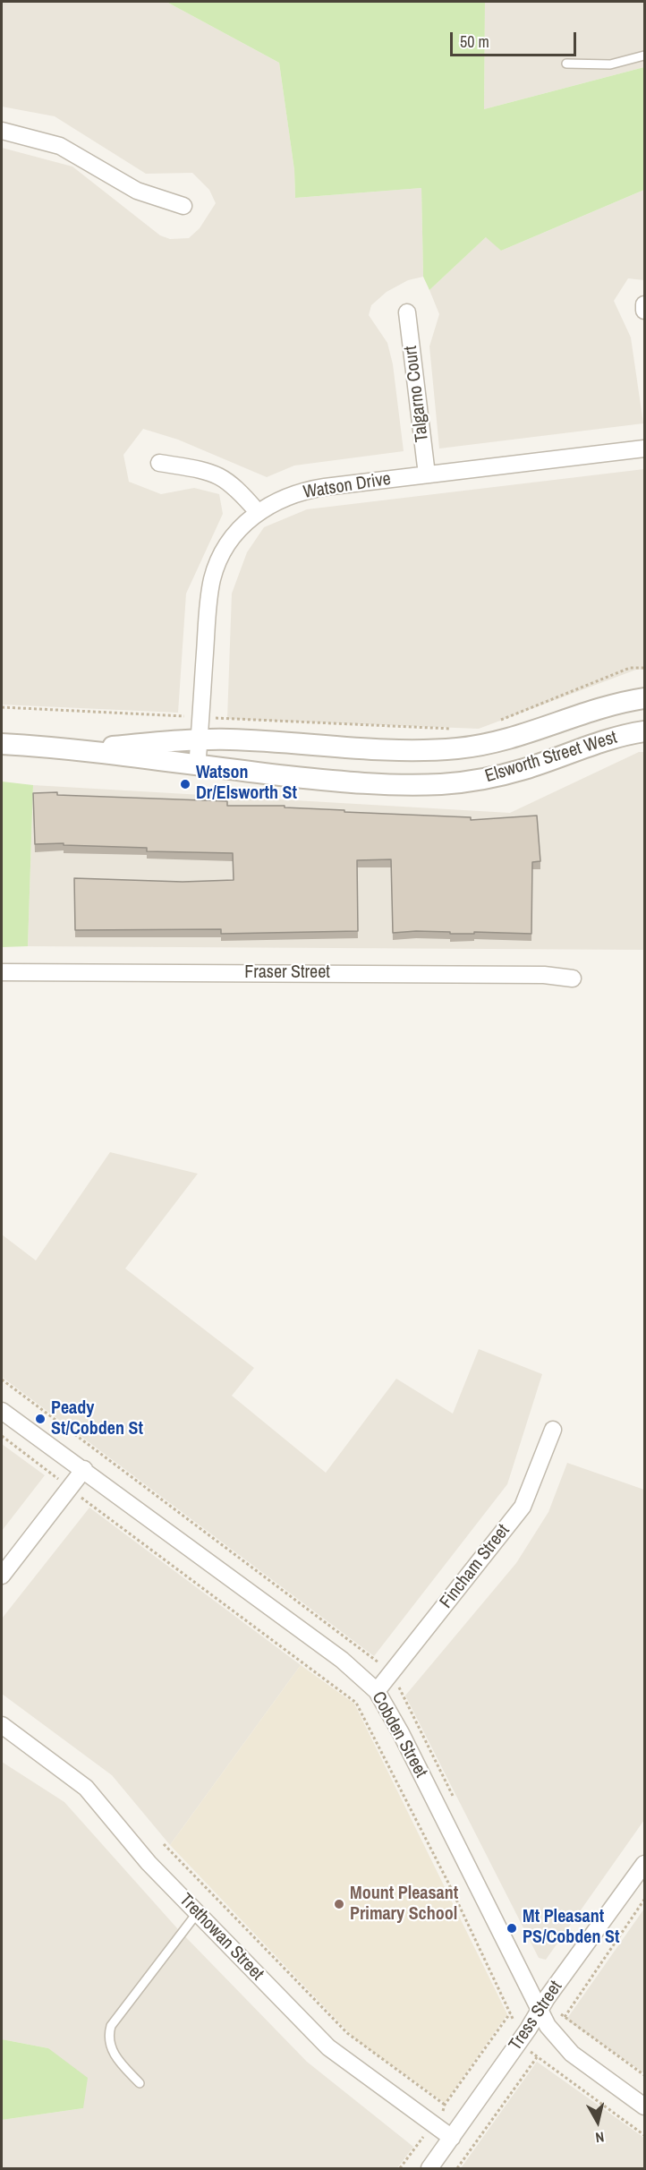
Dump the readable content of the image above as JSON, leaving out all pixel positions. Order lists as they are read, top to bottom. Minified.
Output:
{"streets":{"street":["Talgarno Court","Watson Drive","Elsworth Street West","Fraser Street","Fincham Street","Cobden Street","Trethowan Street","Tress Street"]},"crossings":[["Talgarno Court","Watson Drive"],["Watson Drive","Elsworth Street West"],["Fincham Street","Cobden Street"],["Cobden Street","Tress Street"],["Trethowan Street","Tress Street"]],"places":["Watson Dr/Elsworth St","Peady St/Cobden St","Mount Pleasant Primary School","Mt Pleasant PS/Cobden St"],"scale_bar":"50 m","north":"bottom"}
